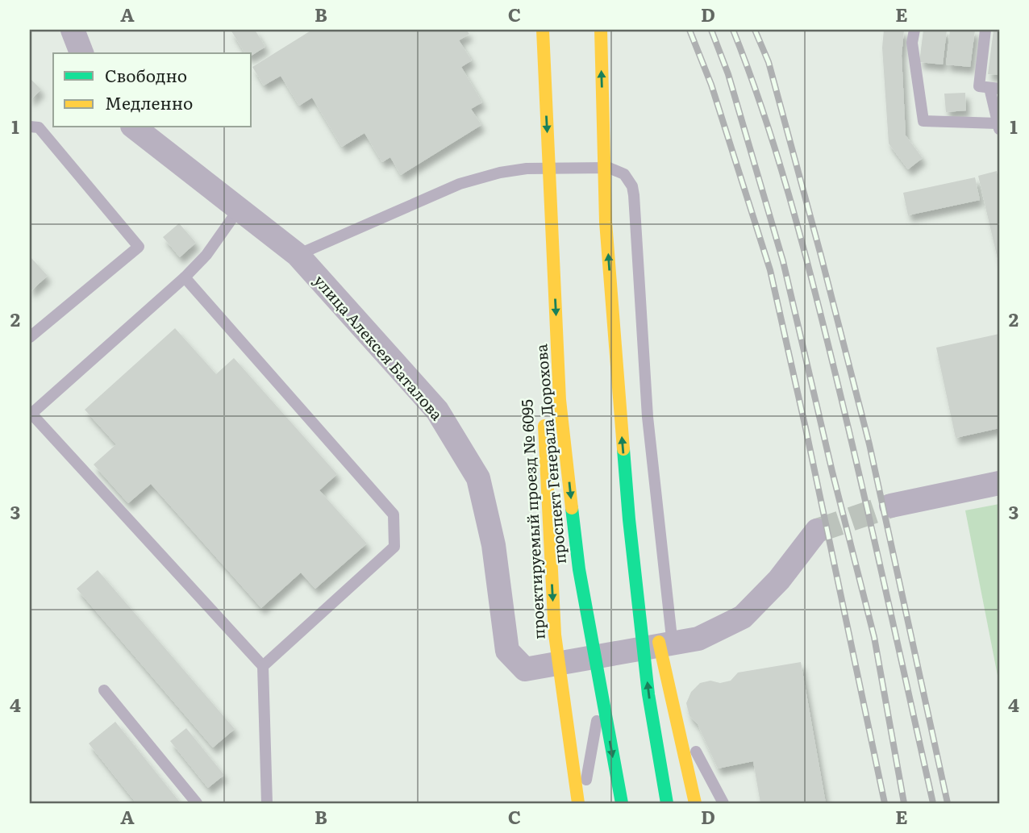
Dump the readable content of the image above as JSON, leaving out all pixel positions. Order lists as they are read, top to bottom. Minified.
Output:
{"streets":{"main road":["проспект Генерала Дорохова","проектируемый проезд № 6095"],"street":["улица Алексея Баталова"]},"legend":["Свободно","Медленно"],"grid":{"columns":["A","B","C","D","E"],"rows":["1","2","3","4"]}}
